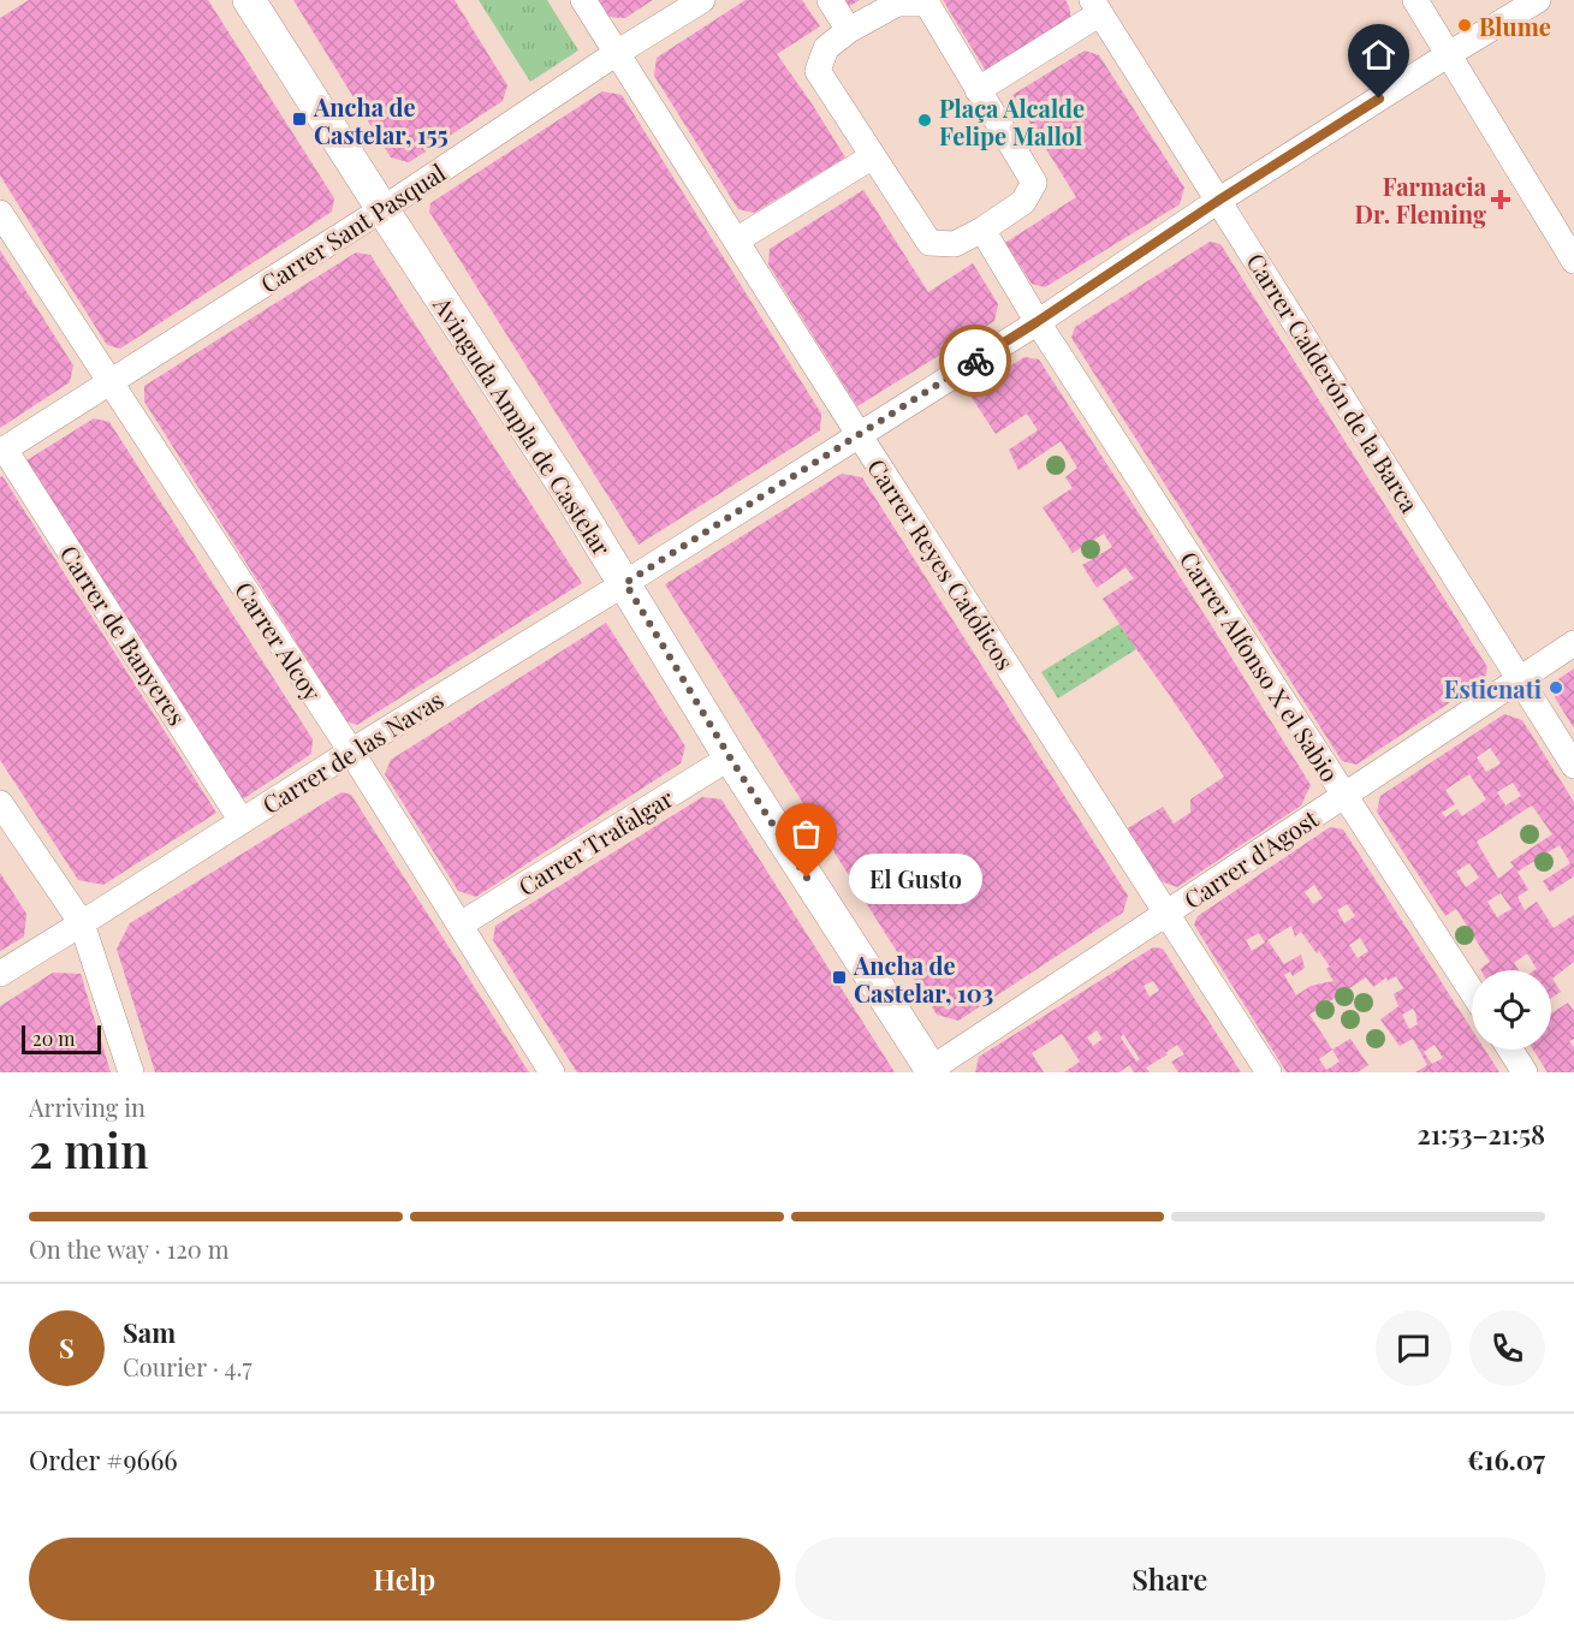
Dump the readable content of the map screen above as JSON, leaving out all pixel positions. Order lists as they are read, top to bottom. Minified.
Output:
{"streets":{"main road":["Avinguda Ampla de Castelar"],"street":["Carrer Sant Pasqual","Carrer Calderón de la Barca","Carrer Reyes Católicos","Carrer de Banyeres","Carrer Alcoy","Carrer Alfonso X el Sabio","Carrer de las Navas","Carrer Trafalgar","Carrer d'Agost"]},"crossings":[["Carrer Sant Pasqual","Avinguda Ampla de Castelar"],["Carrer Sant Pasqual","Carrer Reyes Católicos"],["Carrer Sant Pasqual","Carrer de Banyeres"],["Carrer Sant Pasqual","Carrer Alcoy"],["Carrer Calderón de la Barca","Carrer de las Navas"],["Carrer Calderón de la Barca","Carrer d'Agost"],["Avinguda Ampla de Castelar","Carrer de las Navas"],["Avinguda Ampla de Castelar","Carrer Trafalgar"],["Avinguda Ampla de Castelar","Carrer d'Agost"],["Carrer Reyes Católicos","Carrer de las Navas"],["Carrer Reyes Católicos","Carrer d'Agost"],["Carrer de Banyeres","Carrer de las Navas"],["Carrer Alcoy","Carrer de las Navas"],["Carrer Alcoy","Carrer Trafalgar"],["Carrer Alfonso X el Sabio","Carrer de las Navas"],["Carrer Alfonso X el Sabio","Carrer d'Agost"]],"places":{"other":["Blume","Plaça Alcalde Felipe Mallol","Esticnati","El Gusto"],"transit":["Ancha de Castelar, 155","Ancha de Castelar, 103"],"health":["Farmacia Dr. Fleming"]},"scale_bar":"20 m","page":{"bubble":"El Gusto","scale":"20 m","heading":["2 min","Arriving in","21:53–21:58"],"panel":["Sam","Courier · 4.7","Order #9666","€16.07"],"bar":"On the way · 120 m","round":"S","buttons":["Help","Share"]}}
